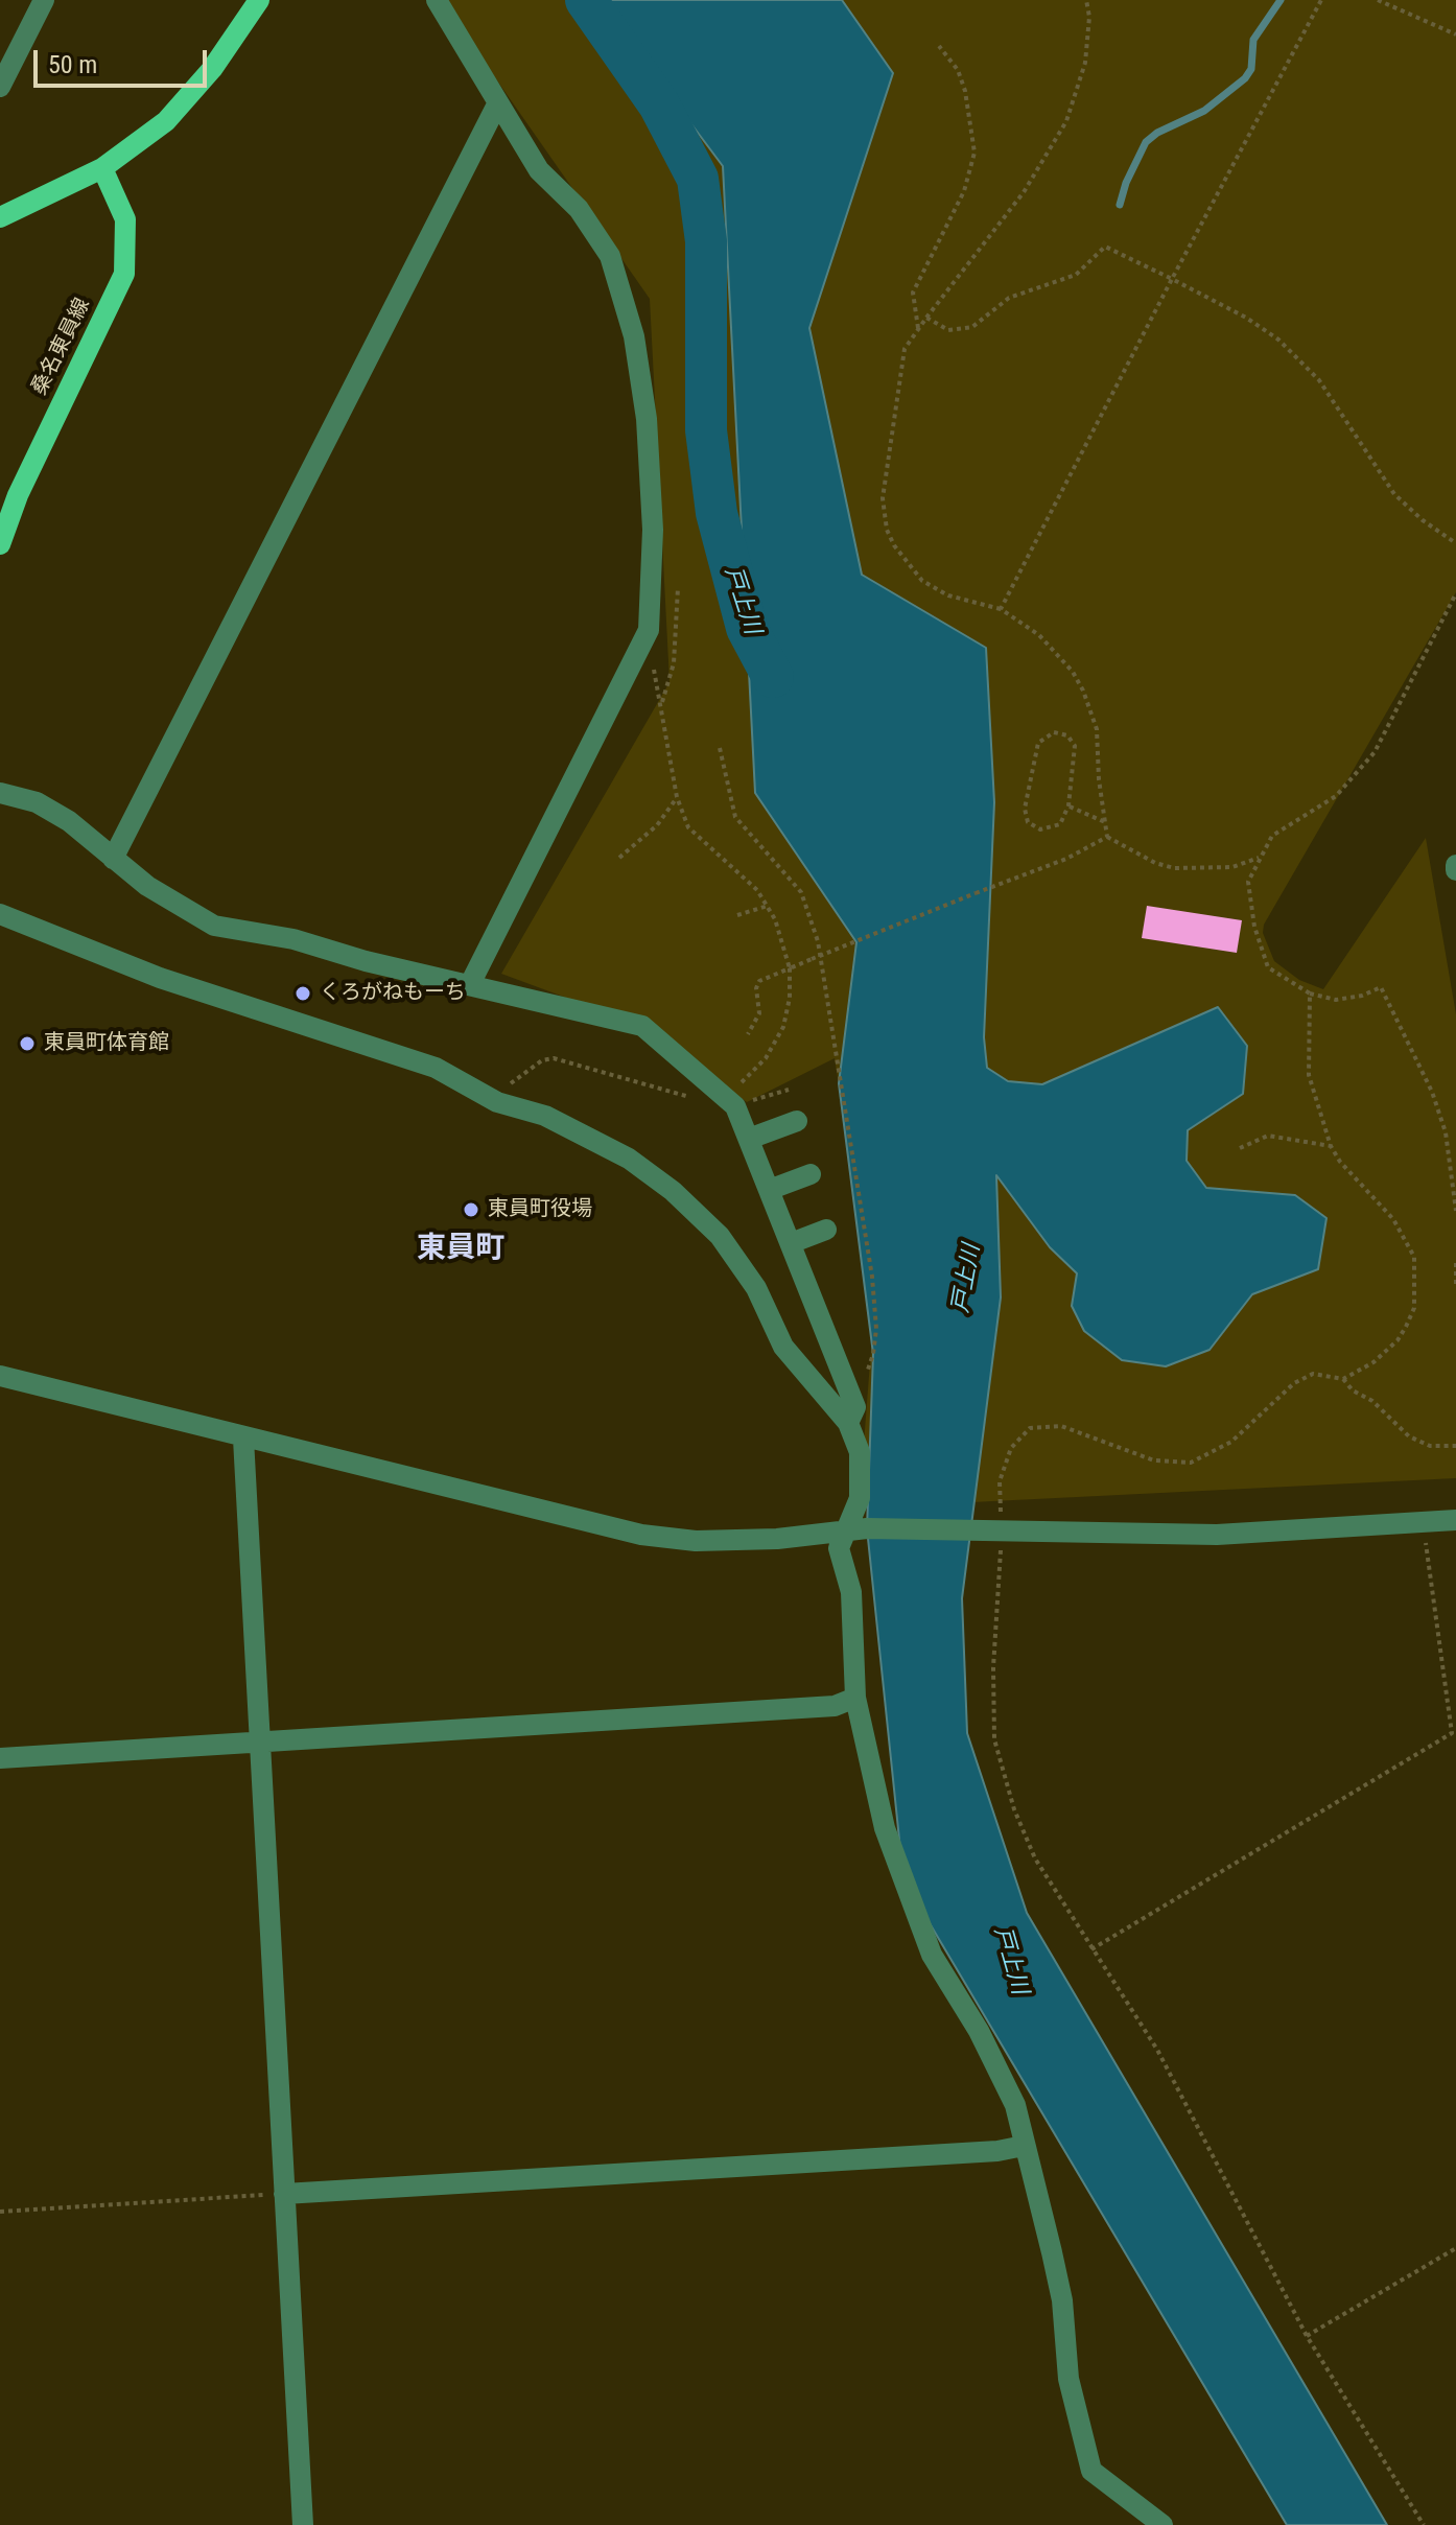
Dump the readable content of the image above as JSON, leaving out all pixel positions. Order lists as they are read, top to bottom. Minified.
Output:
{"streets":{"main road":["桑名東員線"]},"districts":["東員町"],"water":["戸上川"],"places":["くろがねもーち","東員町体育館","東員町役場"],"scale_bar":"50 m"}
